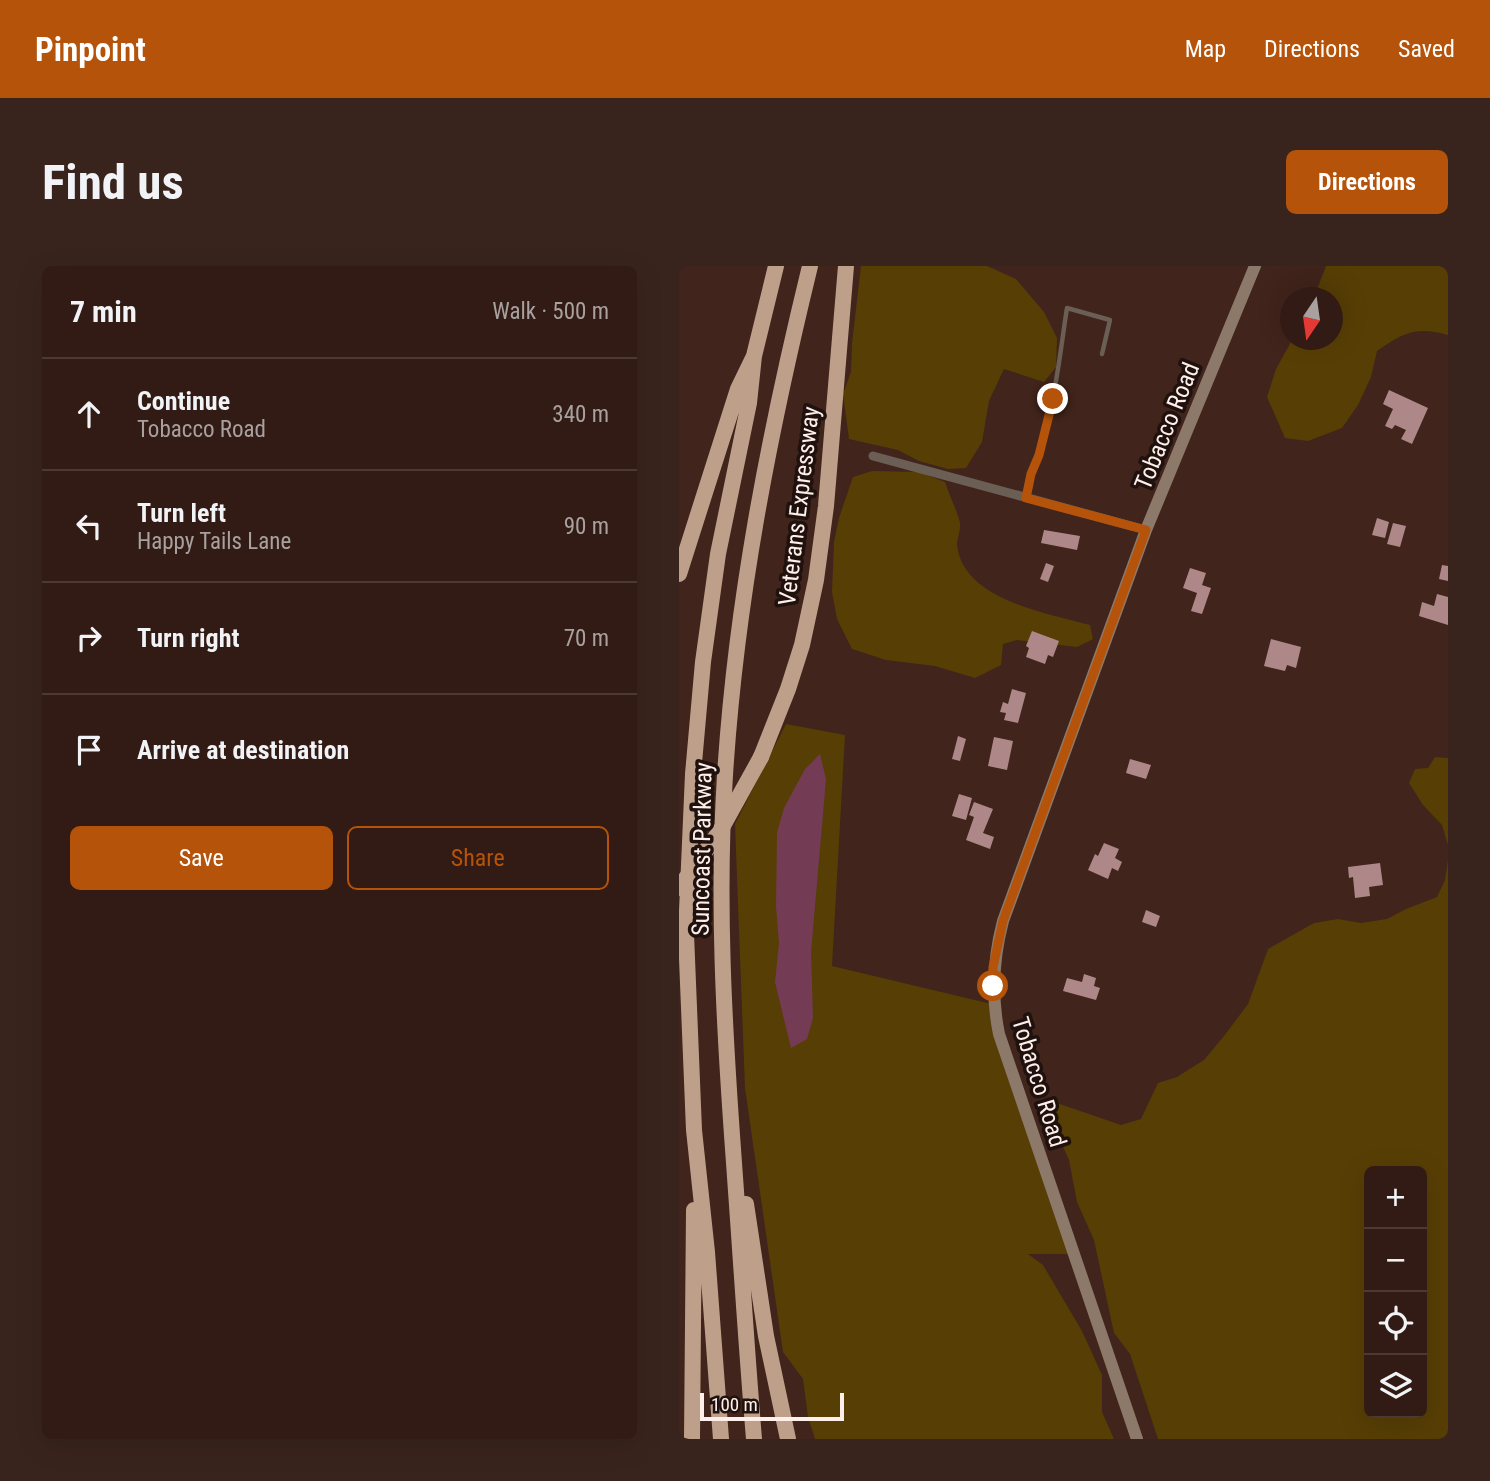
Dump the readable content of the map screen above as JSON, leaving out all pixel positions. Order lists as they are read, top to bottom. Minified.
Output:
{"streets":{"highway":["Veterans Expressway","Suncoast Parkway"],"street":["Tobacco Road"]},"scale_bar":"100 m","north":"bottom","page":{"header":"Pinpoint","nav":["Map","Directions","Saved"],"buttons":["Directions",["Save","Share"]],"title":"Find us","heading":["7 min","Walk · 500 m"],"list":[["Continue","Tobacco Road","340 m"],["Turn left","Happy Tails Lane","90 m"],["Turn right","70 m"],"Arrive at destination"],"map_buttons":["+","−"],"scale":"100 m"}}
